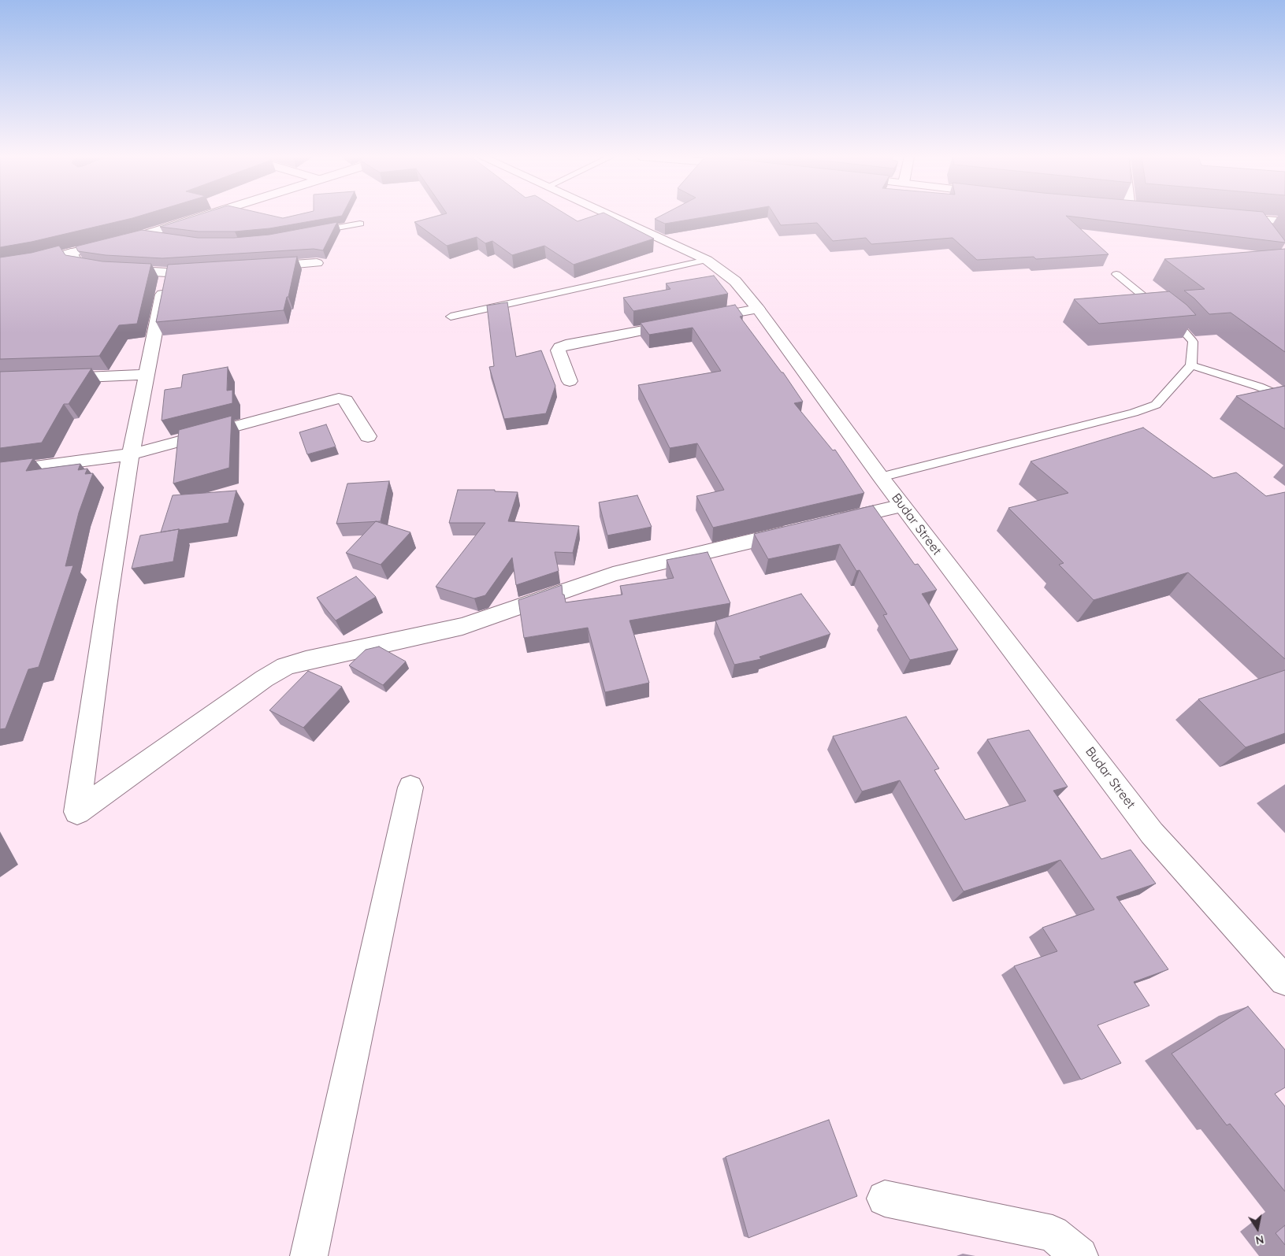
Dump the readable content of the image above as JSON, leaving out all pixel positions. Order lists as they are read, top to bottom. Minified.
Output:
{"streets":{"street":["Budar Street"]},"north":"bottom"}
